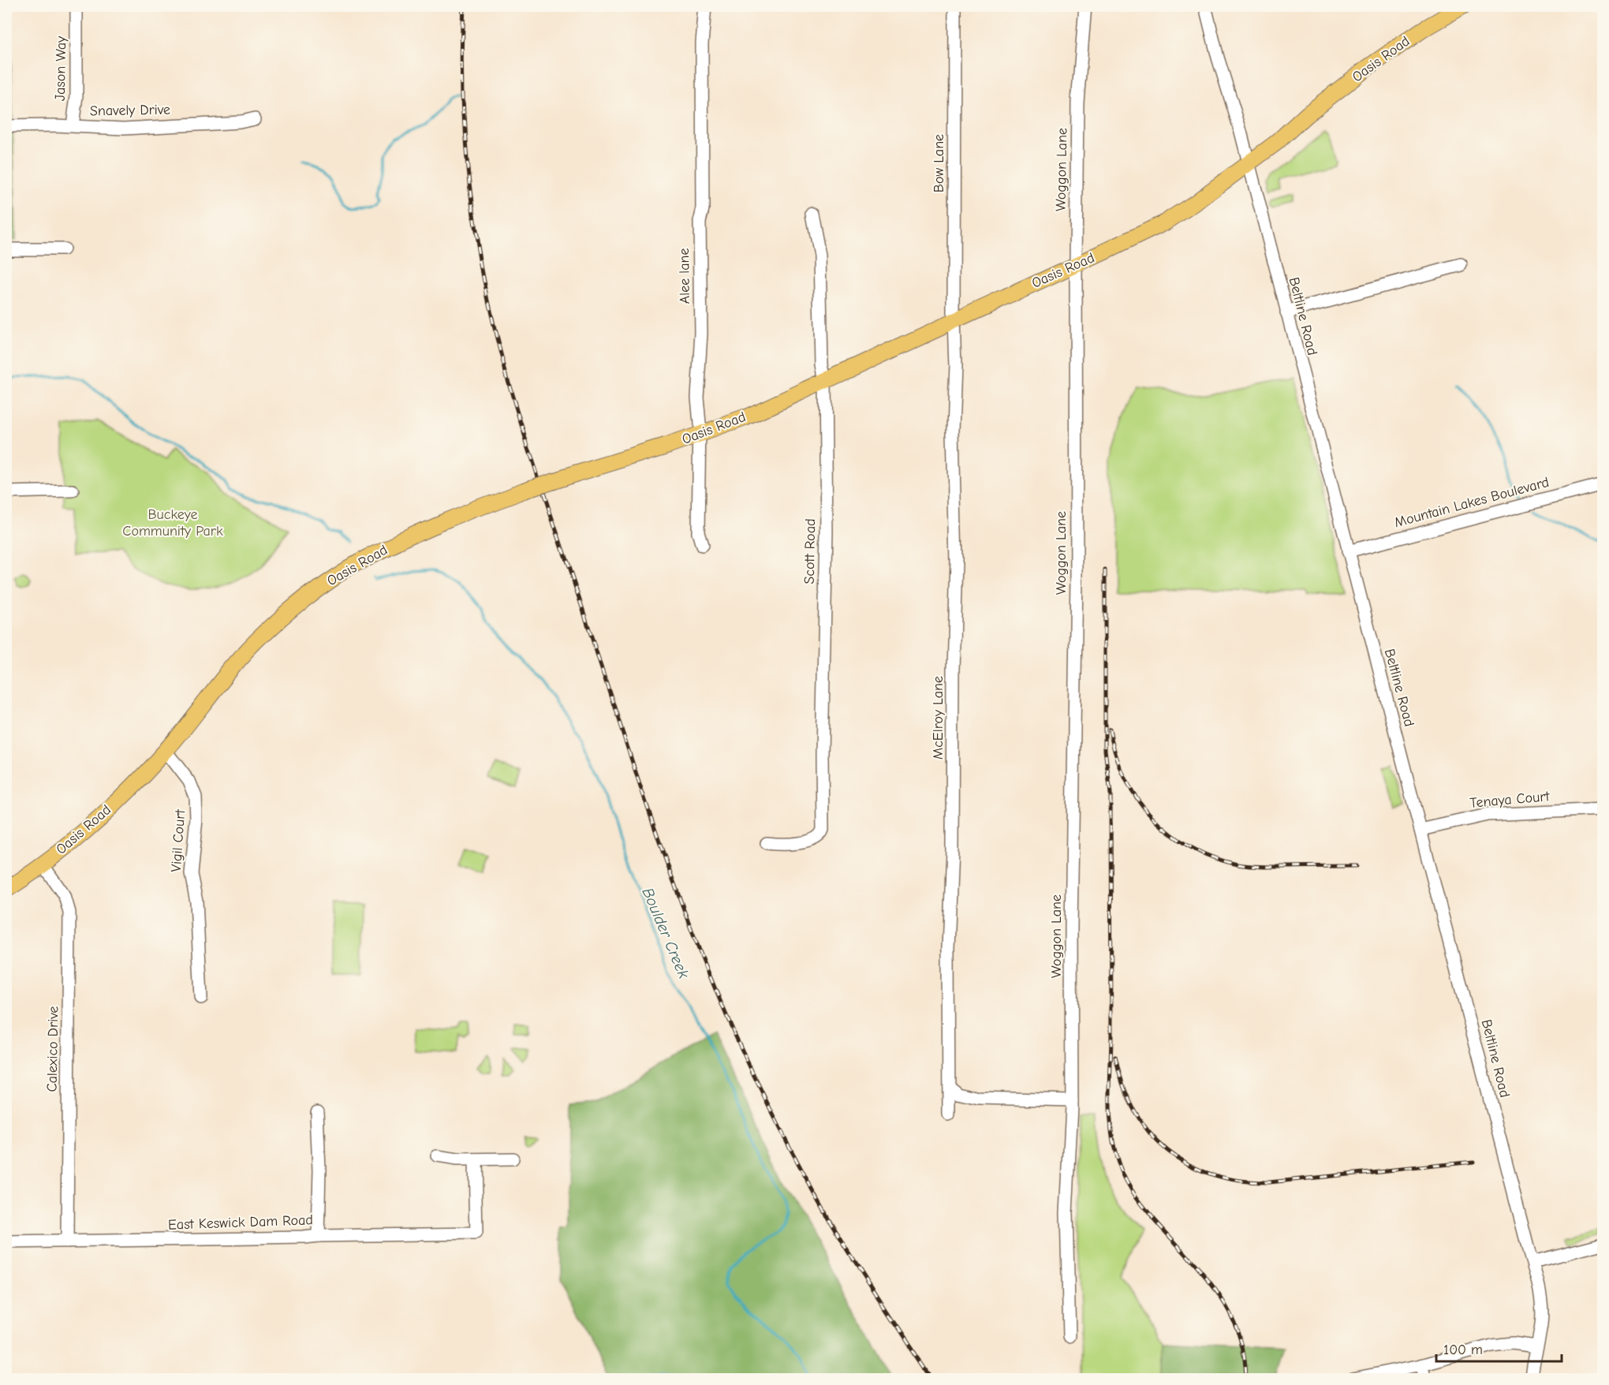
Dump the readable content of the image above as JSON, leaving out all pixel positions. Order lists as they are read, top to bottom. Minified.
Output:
{"streets":{"main road":["Oasis Road"],"street":["Jason Way","Snavely Drive","Bow Lane","Woggon Lane","Alee lane","Beltline Road","Mountain Lakes Boulevard","Scott Road","McElroy Lane","Tenaya Court","Vigil Court","Calexico Drive","East Keswick Dam Road"]},"crossings":[["Oasis Road","Bow Lane"],["Oasis Road","Woggon Lane"],["Oasis Road","Alee lane"],["Oasis Road","Beltline Road"],["Oasis Road","Scott Road"],["Oasis Road","McElroy Lane"],["Oasis Road","Vigil Court"],["Oasis Road","Calexico Drive"],["Jason Way","Snavely Drive"],["Bow Lane","McElroy Lane"],["Beltline Road","Mountain Lakes Boulevard"],["Beltline Road","Tenaya Court"],["Calexico Drive","East Keswick Dam Road"]],"water":["Boulder Creek"],"parks":["Buckeye Community Park"],"scale_bar":"100 m"}
